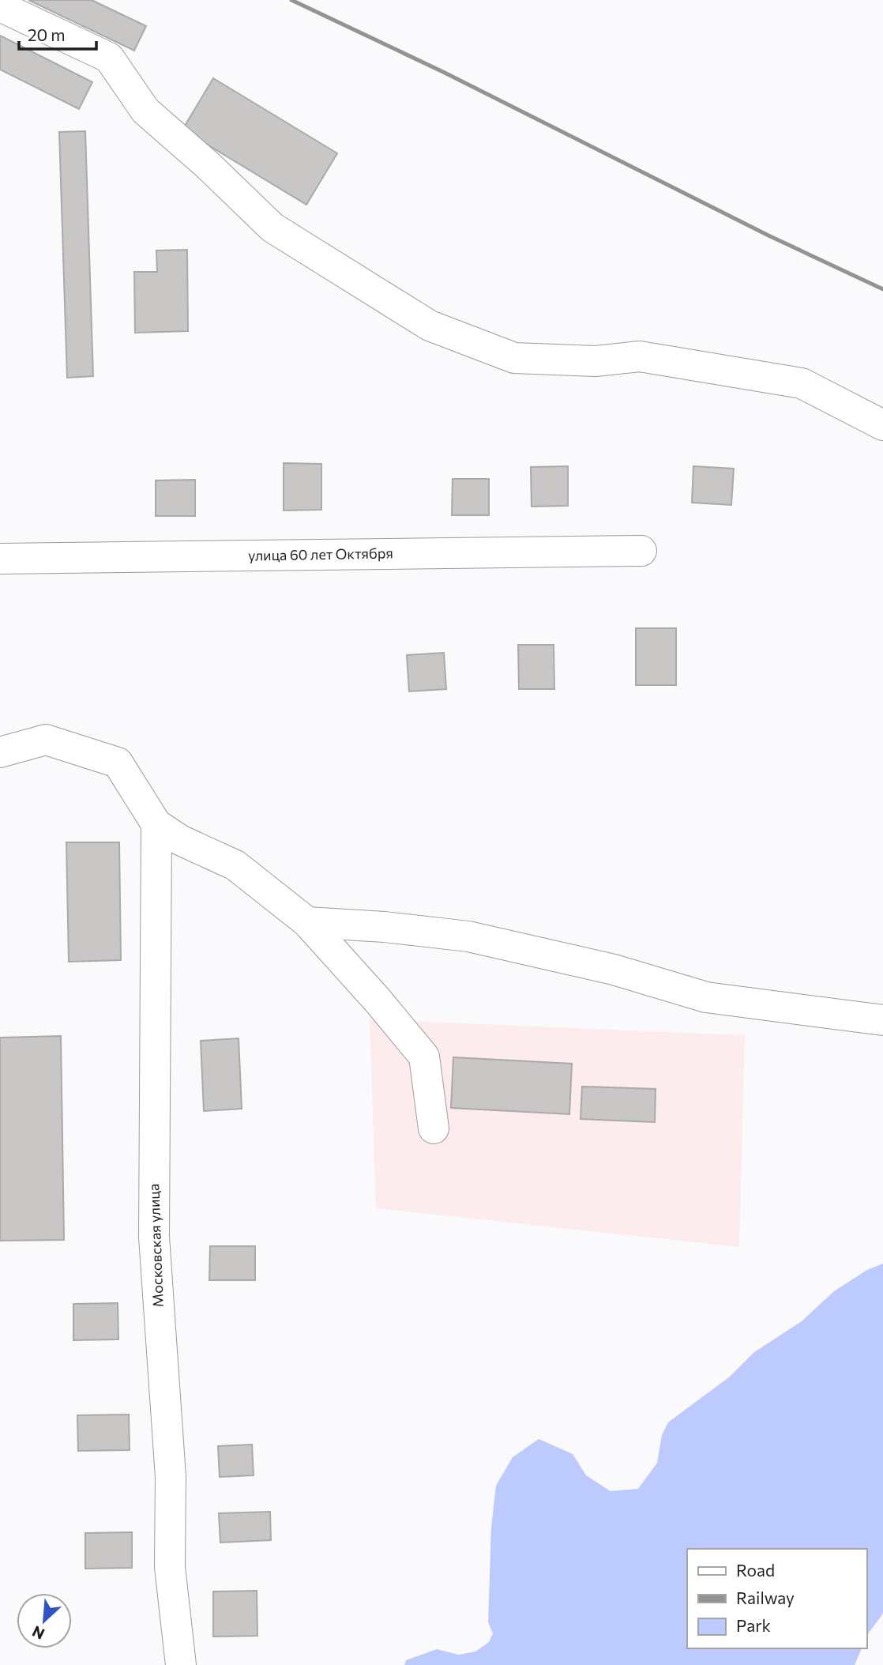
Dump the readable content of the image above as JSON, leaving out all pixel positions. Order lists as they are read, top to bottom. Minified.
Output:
{"streets":{"street":["улица 60 лет Октября","Московская улица"]},"legend":["Road","Railway","Park"],"scale_bar":"20 m","north":"bottom left"}
